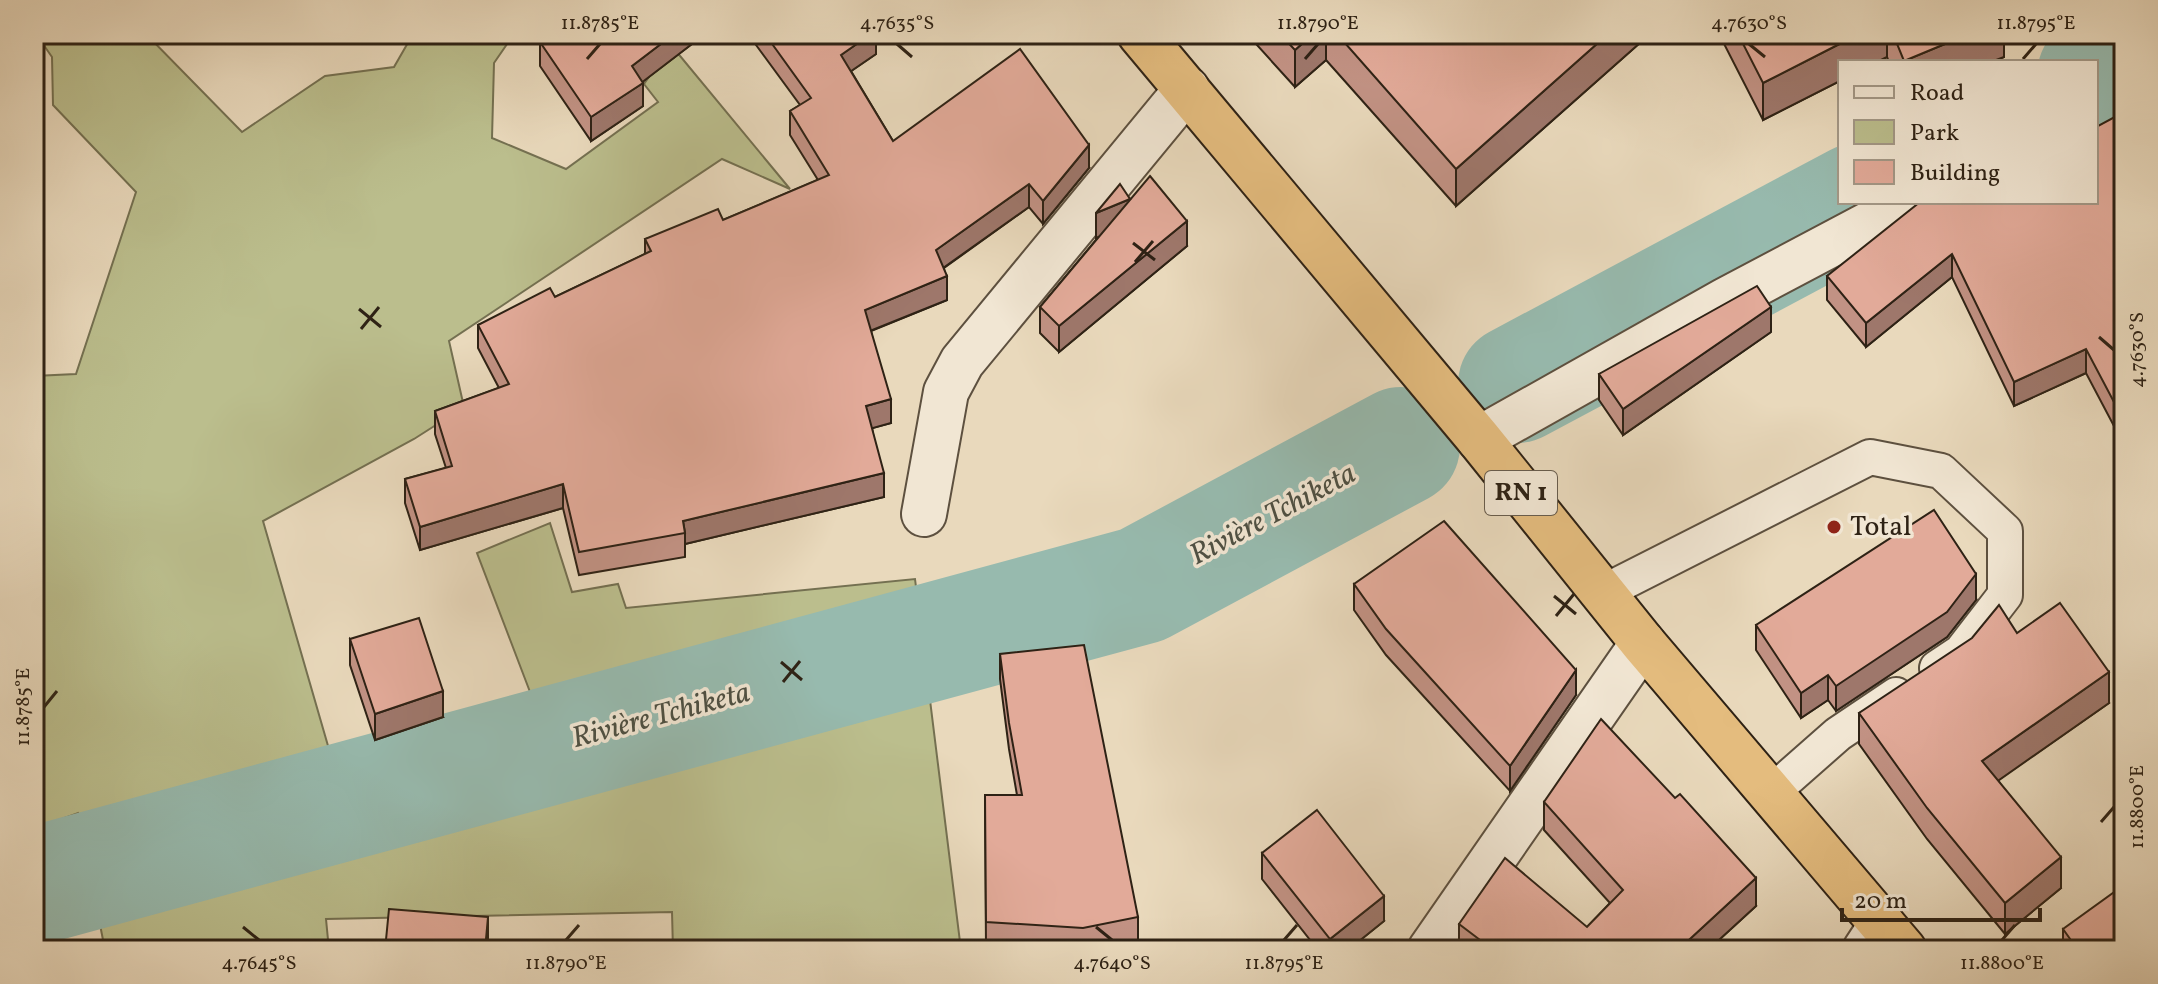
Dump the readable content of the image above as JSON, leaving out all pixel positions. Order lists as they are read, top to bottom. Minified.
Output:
{"streets":{"highway":["RN 1"]},"water":["Rivière Tchiketa"],"places":["Total"],"legend":["Road","Park","Building"],"scale_bar":"20 m","coordinates":["11.8785°E","4.7635°S","11.8790°E","4.7630°S","11.8795°E","11.8800°E","4.7645°S","4.7640°S"]}
